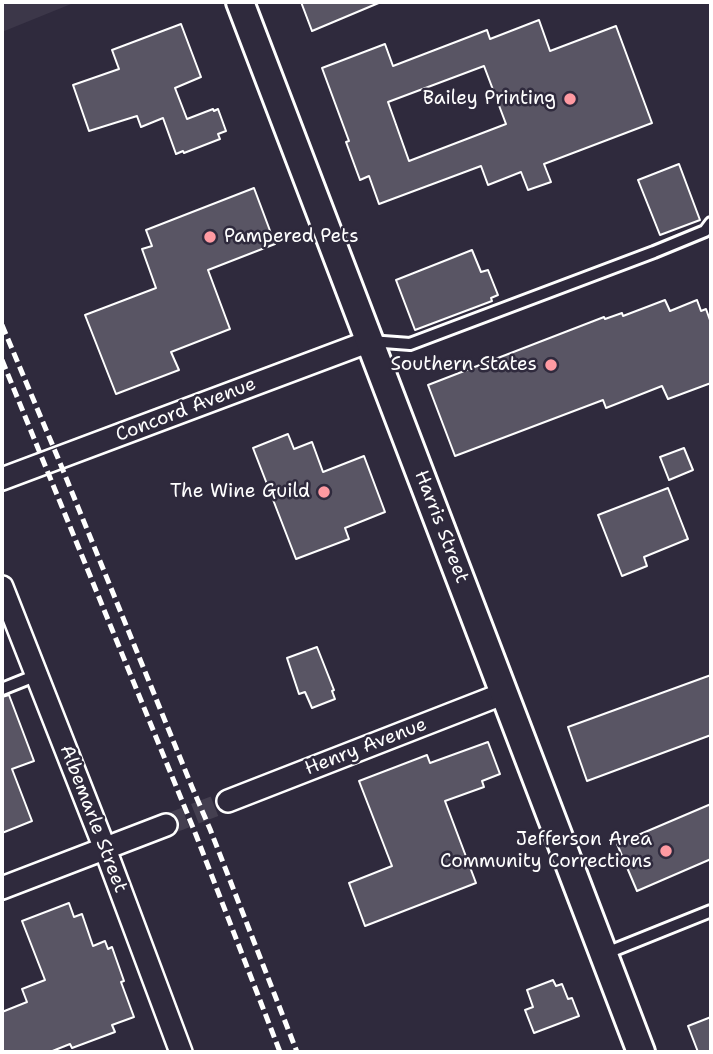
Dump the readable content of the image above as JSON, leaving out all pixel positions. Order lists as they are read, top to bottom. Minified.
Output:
{"streets":{"street":["Concord Avenue","Harris Street","Henry Avenue","Albemarle Street"]},"crossings":[["Concord Avenue","Harris Street"],["Harris Street","Henry Avenue"]],"places":["Bailey Printing","Pampered Pets","Southern States","The Wine Guild","Jefferson Area Community Corrections"]}
